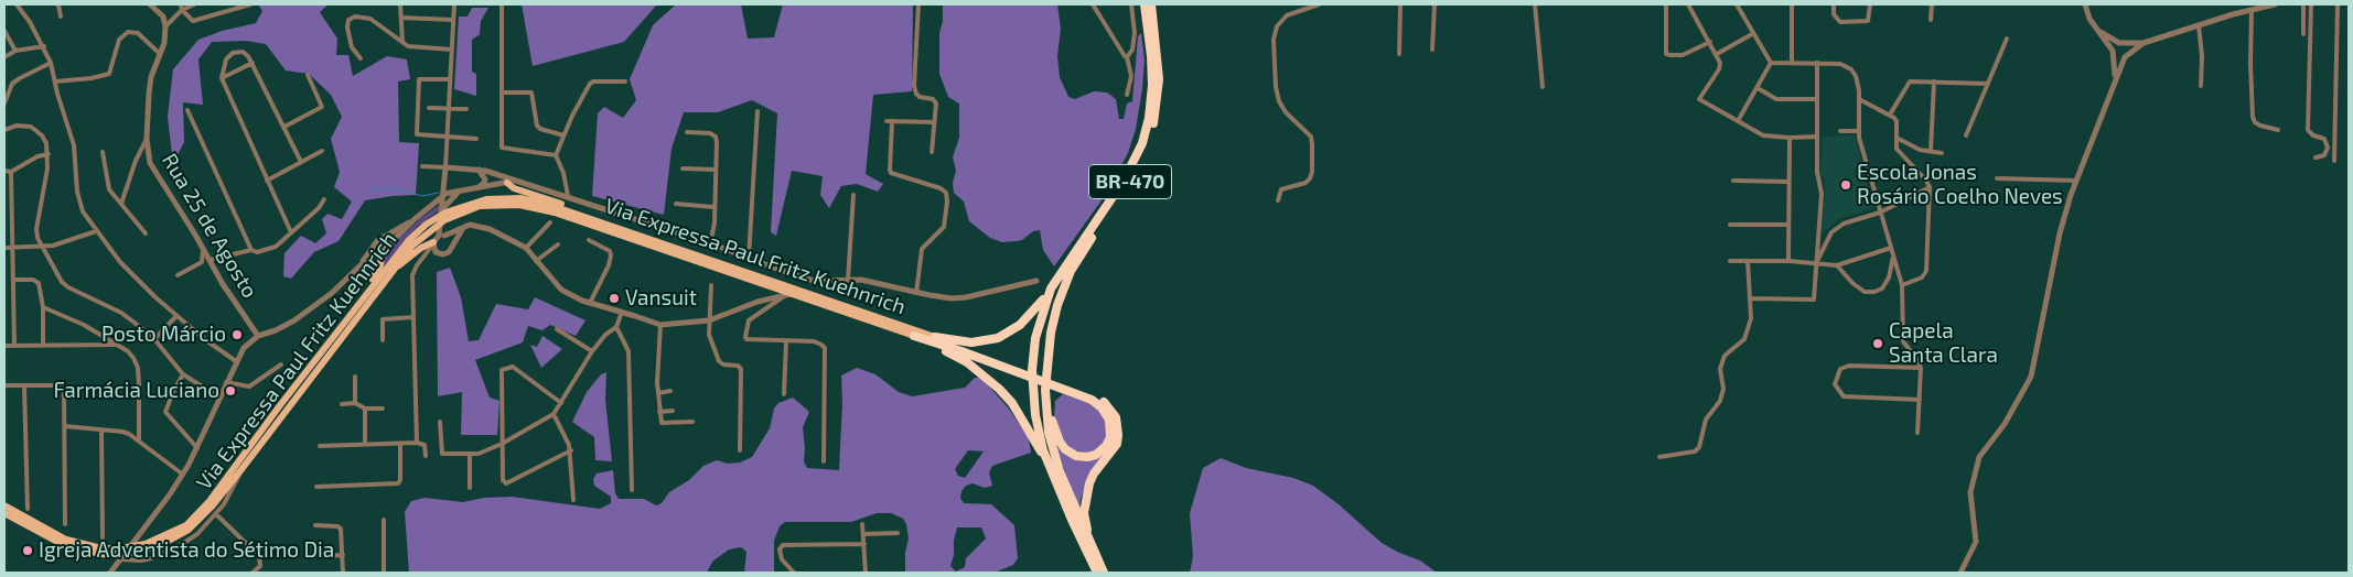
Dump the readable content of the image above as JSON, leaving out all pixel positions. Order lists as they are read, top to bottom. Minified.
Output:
{"streets":{"highway":["BR-470"],"main road":["Via Expressa Paul Fritz Kuehnrich"],"street":["Rua 25 de Agosto"]},"places":["Escola Jonas Rosário Coelho Neves","Vansuit","Posto Márcio","Capela Santa Clara","Farmácia Luciano","Igreja Adventista do Sétimo Dia"]}
